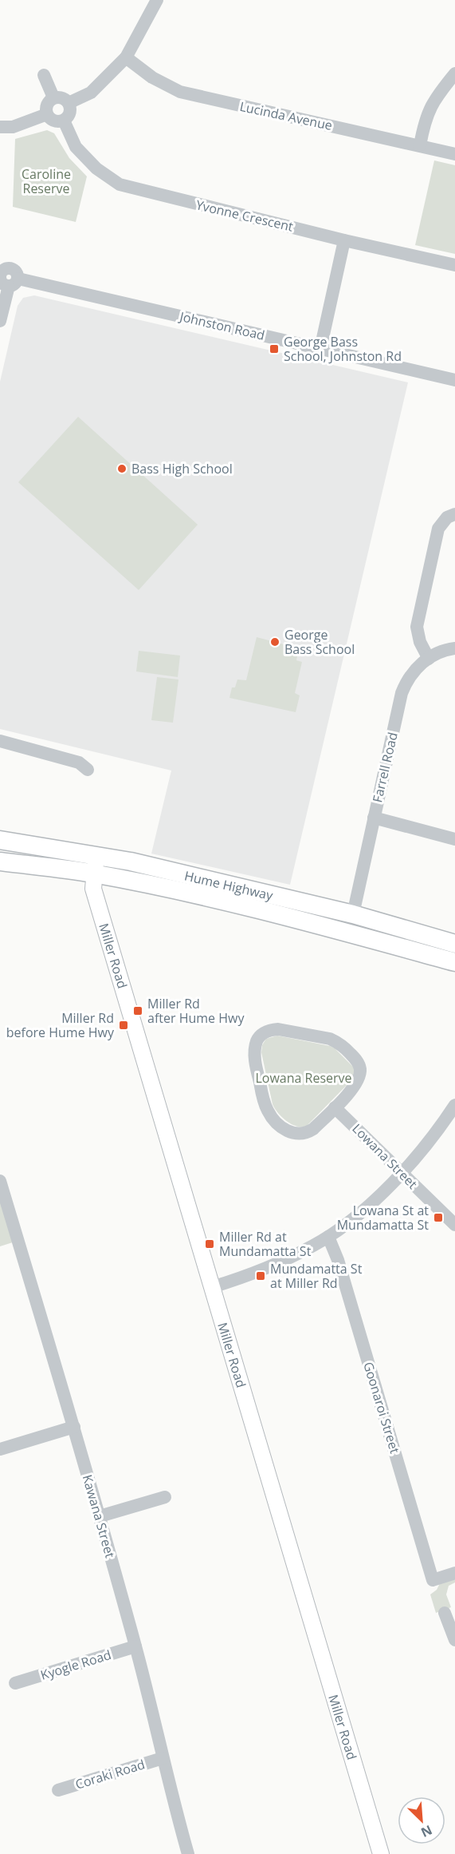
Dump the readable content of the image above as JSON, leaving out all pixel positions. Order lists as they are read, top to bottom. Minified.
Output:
{"streets":{"highway":["Hume Highway"],"main road":["Miller Road"],"street":["Lucinda Avenue","Yvonne Crescent","Johnston Road","Farrell Road","Lowana Street","Goonaroi Street","Kawana Street","Kyogle Road","Coraki Road"]},"crossings":[["Farrell Road","Hume Highway"],["Hume Highway","Miller Road"],["Kawana Street","Kyogle Road"],["Kawana Street","Coraki Road"]],"parks":["Caroline Reserve","Lowana Reserve"],"places":{"transit":["George Bass School, Johnston Rd","Miller Rd after Hume Hwy","Miller Rd before Hume Hwy","Lowana St at Mundamatta St","Miller Rd at Mundamatta St","Mundamatta St at Miller Rd"],"other":["Bass High School","George Bass School"]},"north":"bottom right"}
